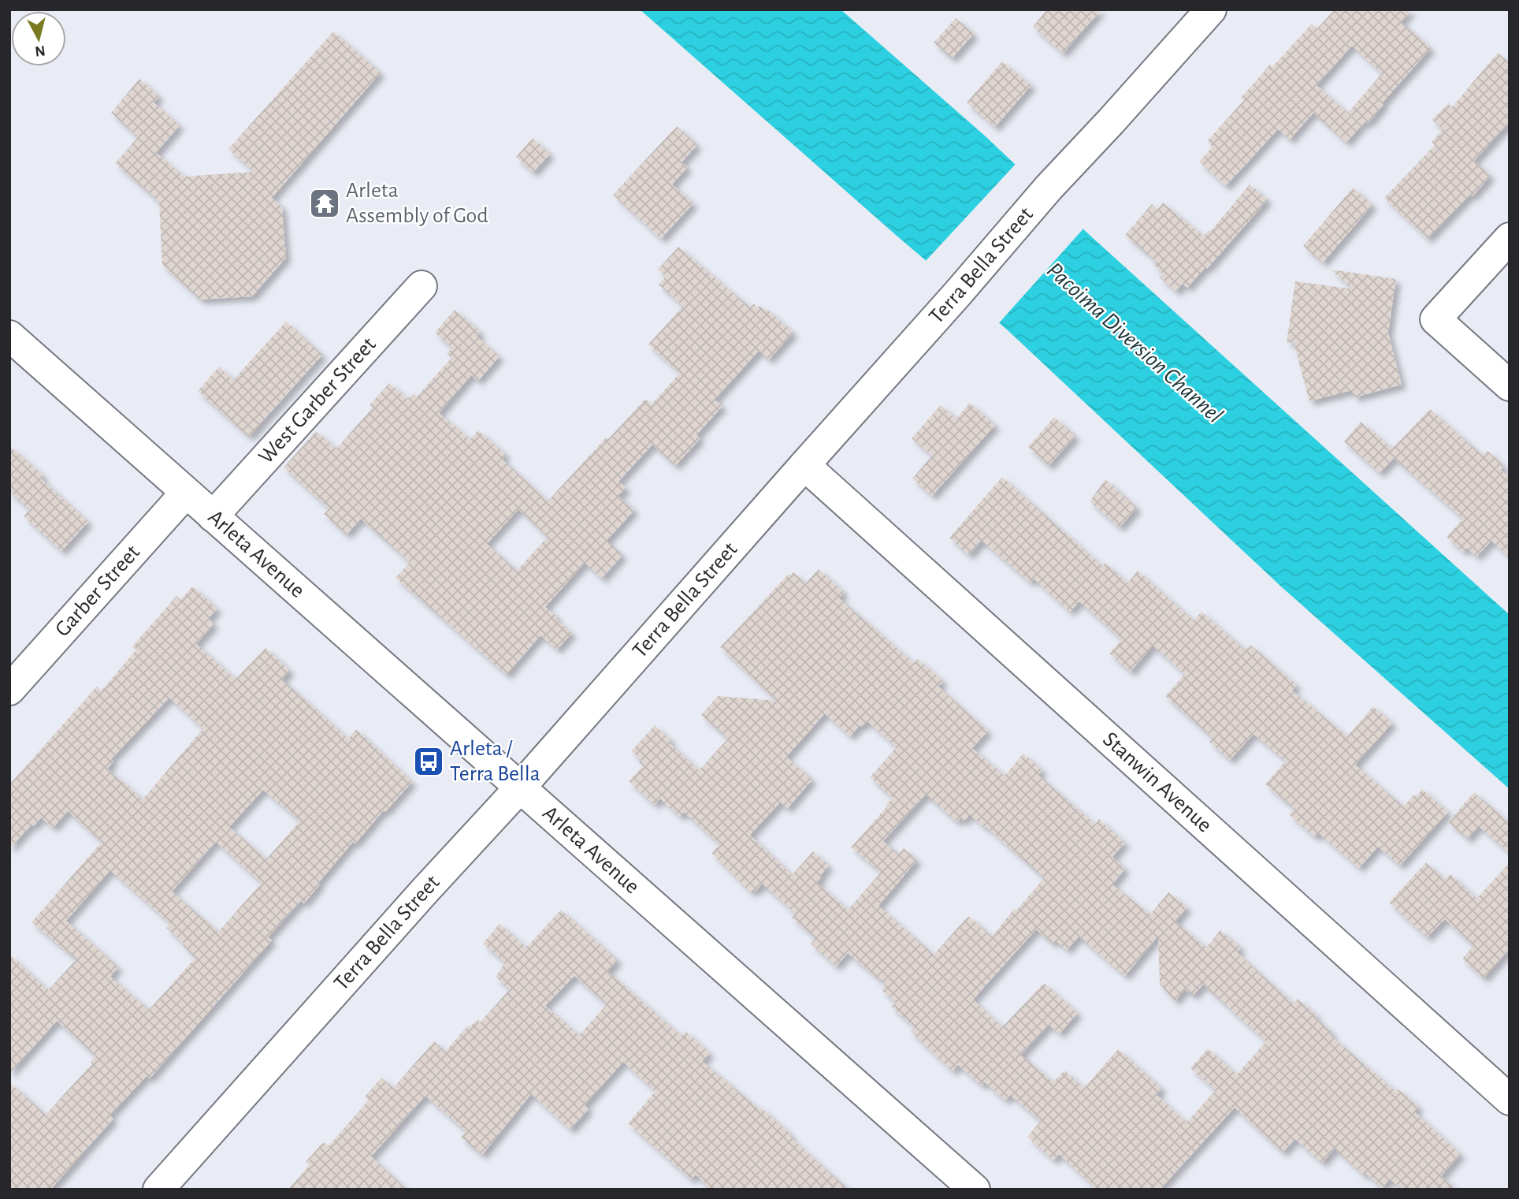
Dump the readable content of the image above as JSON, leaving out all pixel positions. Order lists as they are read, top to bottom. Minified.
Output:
{"streets":{"main road":["Terra Bella Street","West Garber Street","Arleta Avenue","Garber Street","Stanwin Avenue"]},"crossings":[["Terra Bella Street","Arleta Avenue"],["Terra Bella Street","Stanwin Avenue"],["West Garber Street","Arleta Avenue"],["Arleta Avenue","Garber Street"]],"water":["Pacoima Diversion Channel"],"places":{"temple":["Arleta Assembly of God"],"bus stop":["Arleta / Terra Bella"]},"north":"bottom"}
